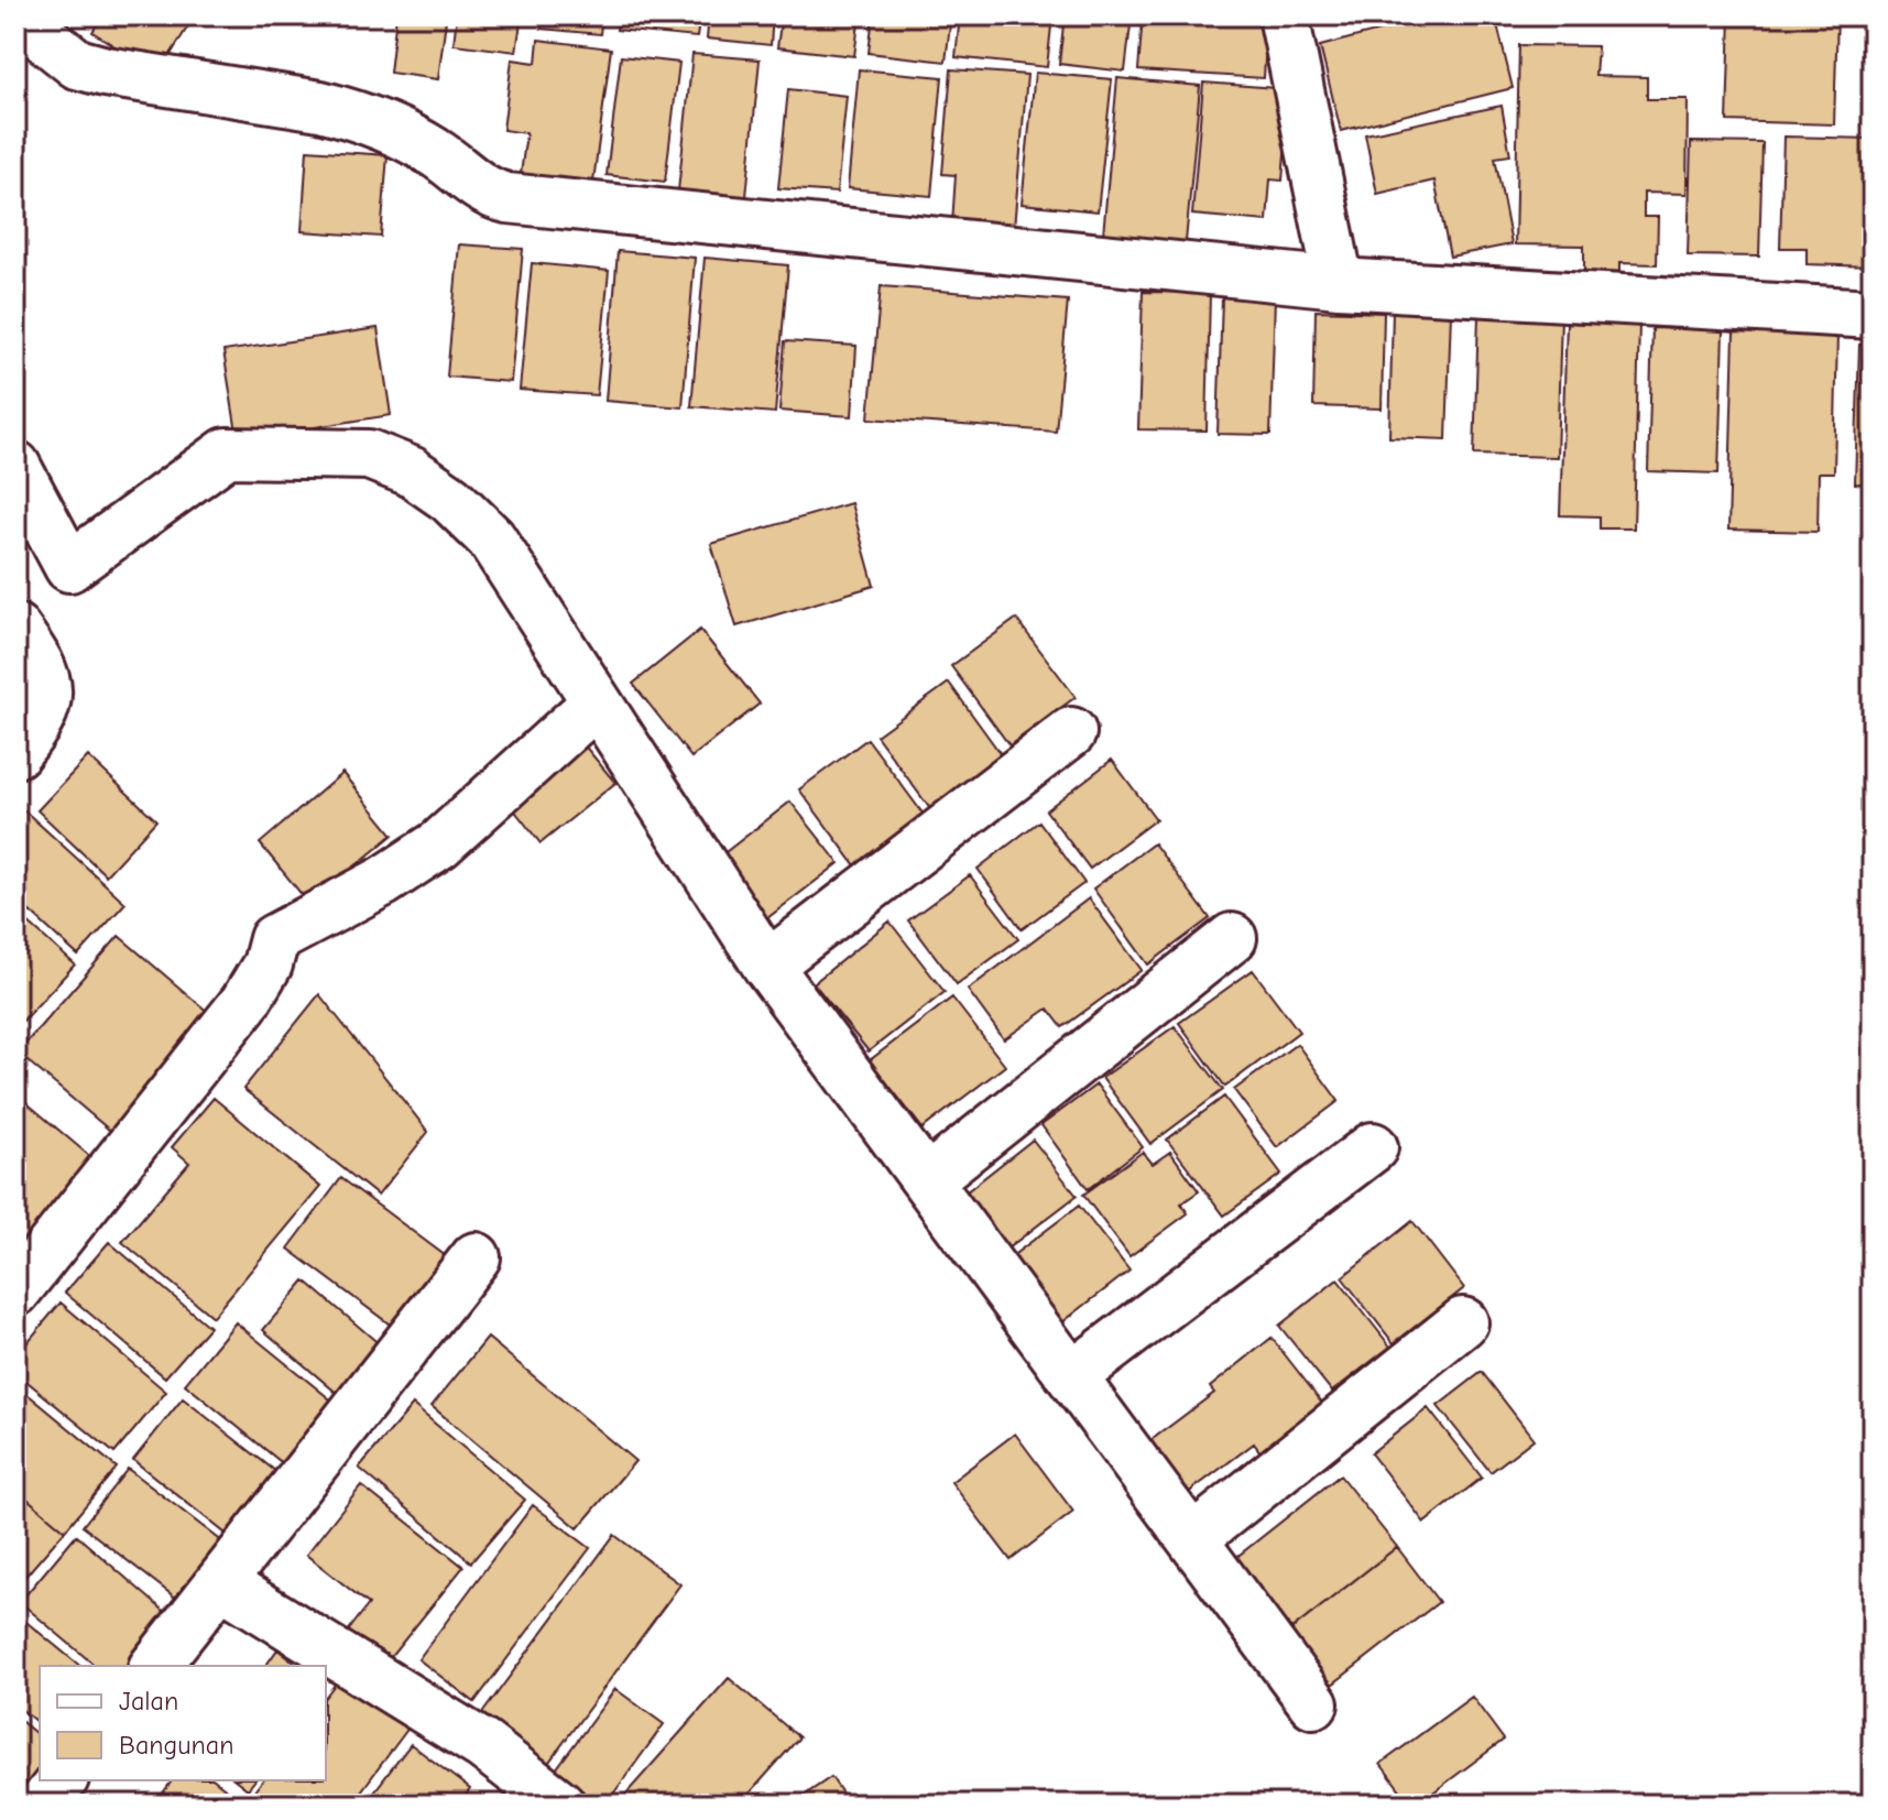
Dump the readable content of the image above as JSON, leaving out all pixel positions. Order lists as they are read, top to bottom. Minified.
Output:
{"legend":["Jalan","Bangunan"]}
